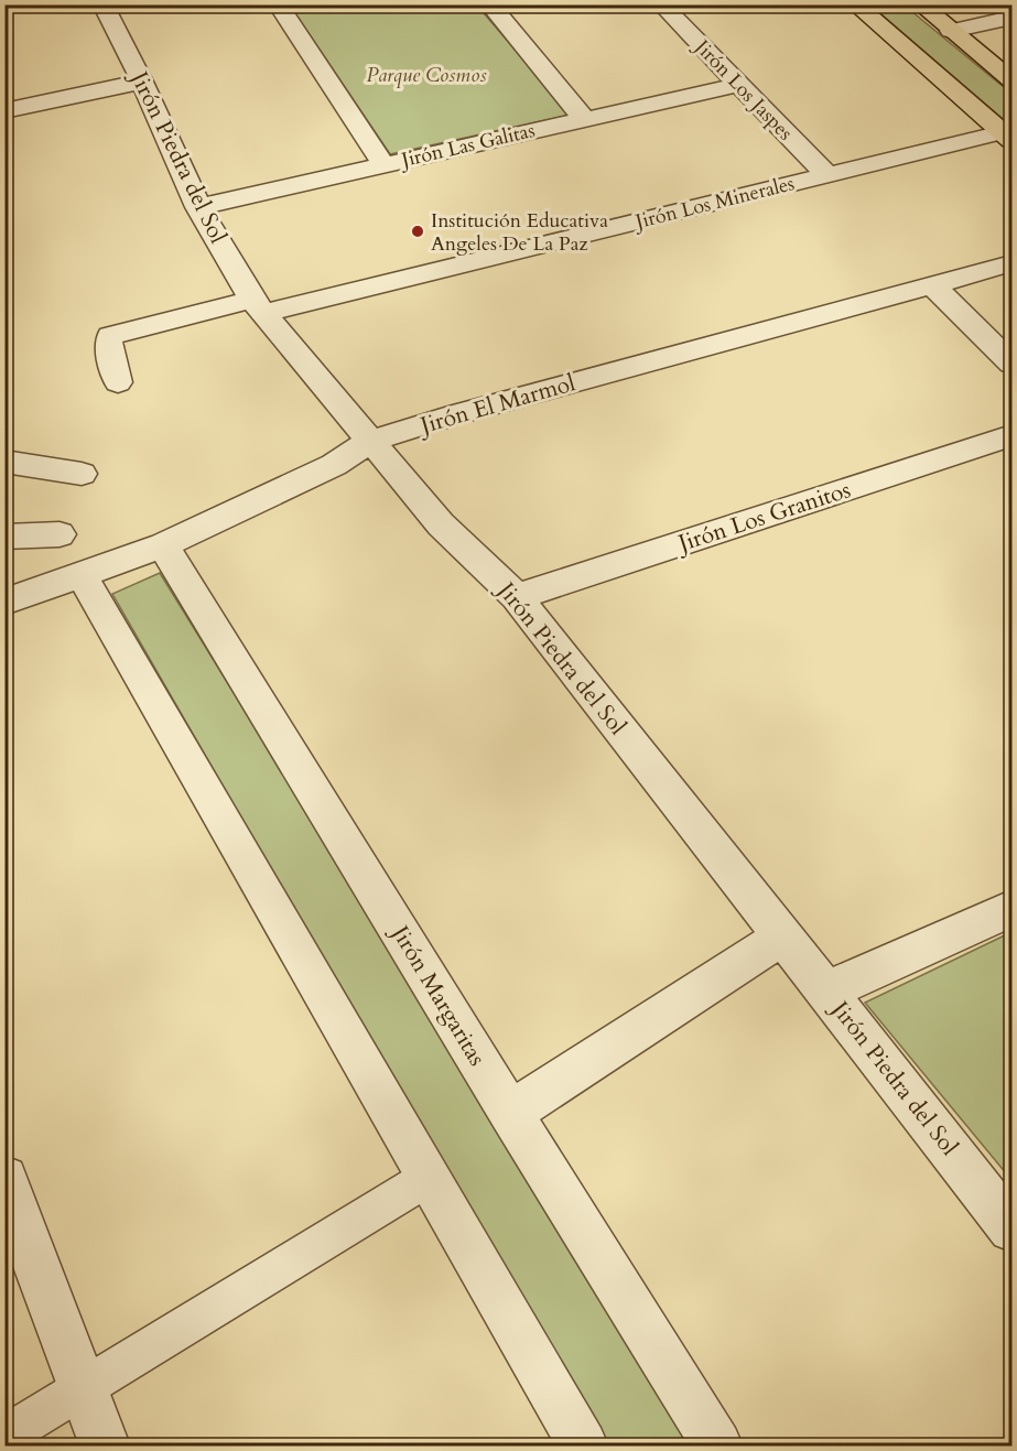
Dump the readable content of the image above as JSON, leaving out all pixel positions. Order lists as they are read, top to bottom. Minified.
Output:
{"streets":{"street":["Jirón Los Jaspes","Jirón Las Galitas","Jirón Piedra del Sol","Jirón Los Minerales","Jirón El Marmol","Jirón Los Granitos","Jirón Margaritas"]},"crossings":[["Jirón Los Jaspes","Jirón Las Galitas"],["Jirón Los Jaspes","Jirón Los Minerales"],["Jirón Las Galitas","Jirón Piedra del Sol"],["Jirón Piedra del Sol","Jirón Los Minerales"],["Jirón Piedra del Sol","Jirón El Marmol"],["Jirón Piedra del Sol","Jirón Los Granitos"],["Jirón El Marmol","Jirón Margaritas"]],"parks":["Parque Cosmos"],"places":["Institución Educativa Angeles De La Paz"]}
